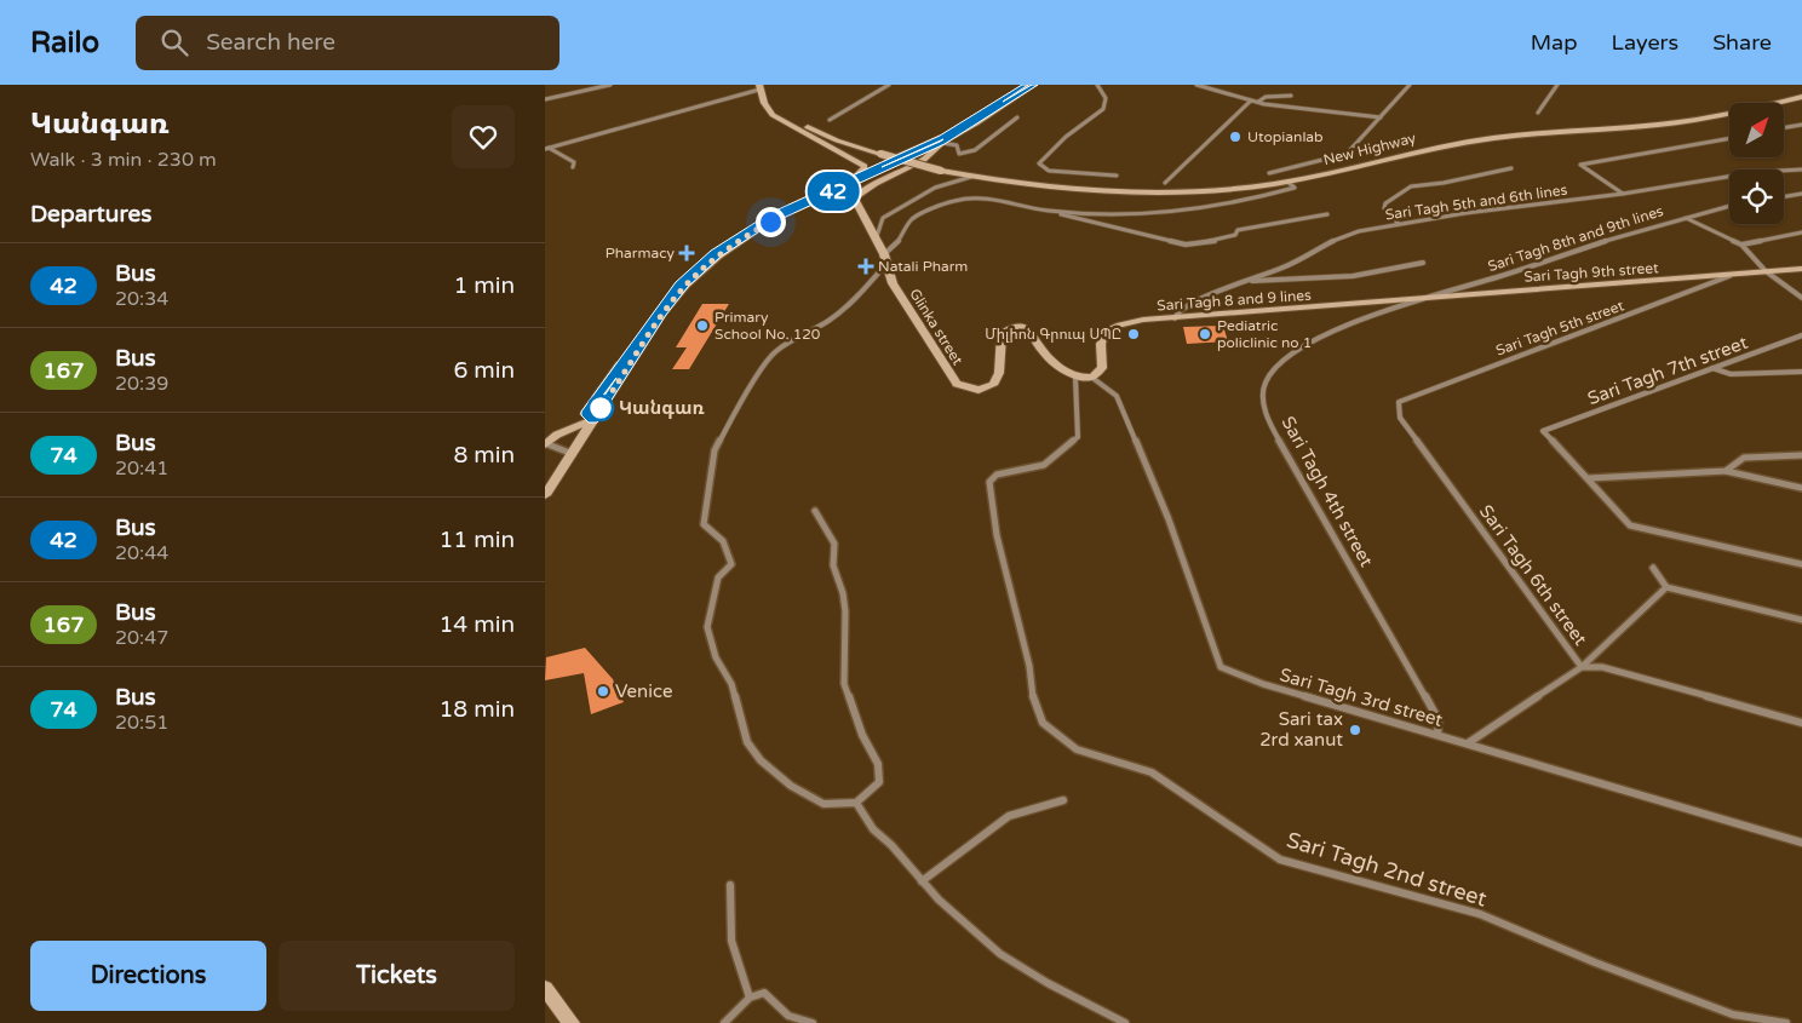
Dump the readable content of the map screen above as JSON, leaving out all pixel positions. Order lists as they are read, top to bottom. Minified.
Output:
{"streets":{"main road":["New Highway","Sari Tagh 9th street","Sari Tagh 8 and 9 lines","Glinka street"],"street":["Sari Tagh 5th and 6th lines","Sari Tagh 8th and 9th lines","Sari Tagh 5th street","Sari Tagh 7th street","Sari Tagh 4th street","Sari Tagh 6th street","Sari Tagh 3rd street","Sari Tagh 2nd street"]},"crossings":[["Sari Tagh 5th and 6th lines","Sari Tagh 8 and 9 lines"],["Sari Tagh 8th and 9th lines","Sari Tagh 9th street"],["Sari Tagh 8th and 9th lines","Sari Tagh 8 and 9 lines"],["Sari Tagh 8th and 9th lines","Sari Tagh 4th street"],["Sari Tagh 9th street","Sari Tagh 8 and 9 lines"],["Sari Tagh 9th street","Sari Tagh 5th street"],["Sari Tagh 9th street","Sari Tagh 4th street"],["Sari Tagh 8 and 9 lines","Sari Tagh 4th street"],["Sari Tagh 8 and 9 lines","Sari Tagh 3rd street"],["Glinka street","Sari Tagh 2nd street"],["Sari Tagh 5th street","Sari Tagh 6th street"],["Sari Tagh 4th street","Sari Tagh 3rd street"]],"places":{"other":["Utopianlab","Primary School No. 120","Միլիոն Գրուպ ՍՊԸ","Pediatric policlinic no 1","Կանգառ","Venice","Sari tax 2rd xanut"],"health":["Pharmacy","Natali Pharm"]},"lines":["bus line 42"],"north":"top right","page":{"header":"Railo","search":"Search here","nav":["Map","Layers","Share"],"heading":[["Կանգառ","Walk · 3 min · 230 m"],"Departures"],"on_map":"42","list":[{"mark":"42","name":"Bus","note":"20:34","value":"1 min"},{"mark":"167","name":"Bus","note":"20:39","value":"6 min"},{"mark":"74","name":"Bus","note":"20:41","value":"8 min"},{"mark":"42","name":"Bus","note":"20:44","value":"11 min"},{"mark":"167","name":"Bus","note":"20:47","value":"14 min"},{"mark":"74","name":"Bus","note":"20:51","value":"18 min"}],"buttons":["Directions","Tickets"]}}
